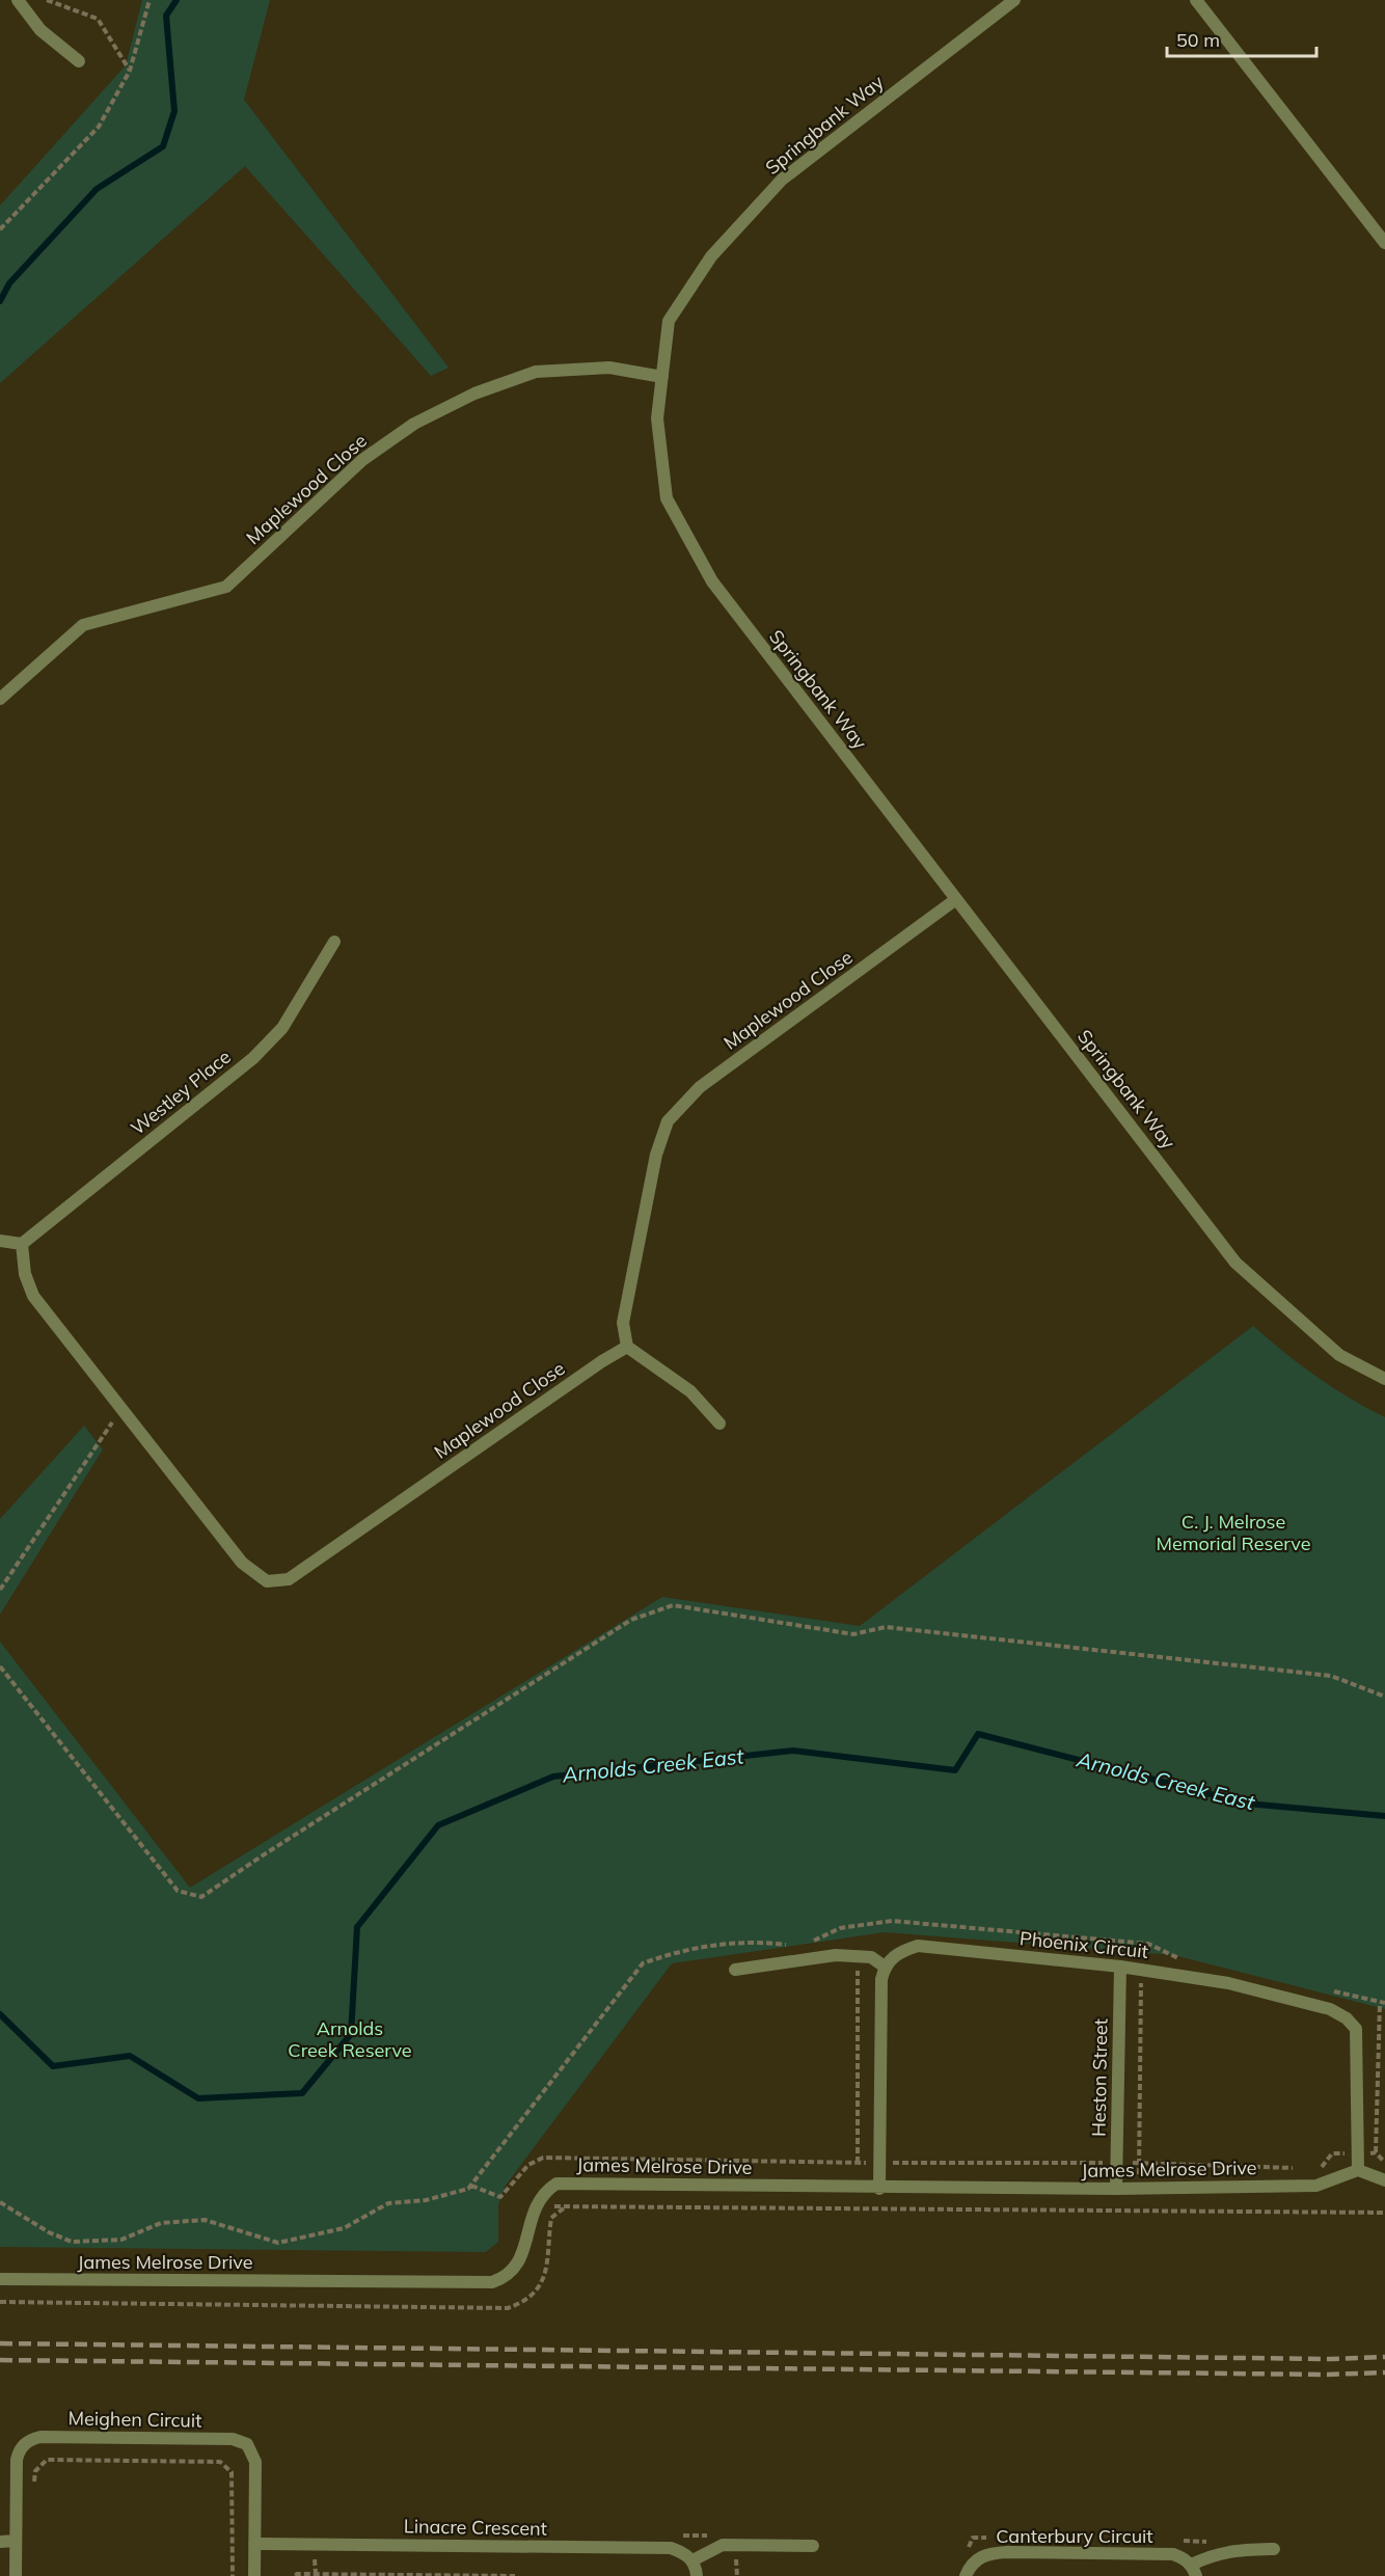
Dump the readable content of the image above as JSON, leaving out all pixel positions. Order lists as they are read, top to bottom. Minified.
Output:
{"streets":{"street":["Springbank Way","Maplewood Close","Westley Place","Phoenix Circuit","Heston Street","James Melrose Drive","Meighen Circuit","Linacre Crescent","Canterbury Circuit"]},"crossings":[["Springbank Way","Maplewood Close"],["Maplewood Close","Westley Place"],["Phoenix Circuit","Heston Street"],["Phoenix Circuit","James Melrose Drive"],["Heston Street","James Melrose Drive"],["Meighen Circuit","Linacre Crescent"]],"water":["Arnolds Creek East"],"parks":["C. J. Melrose Memorial Reserve","Arnolds Creek Reserve"],"scale_bar":"50 m"}
